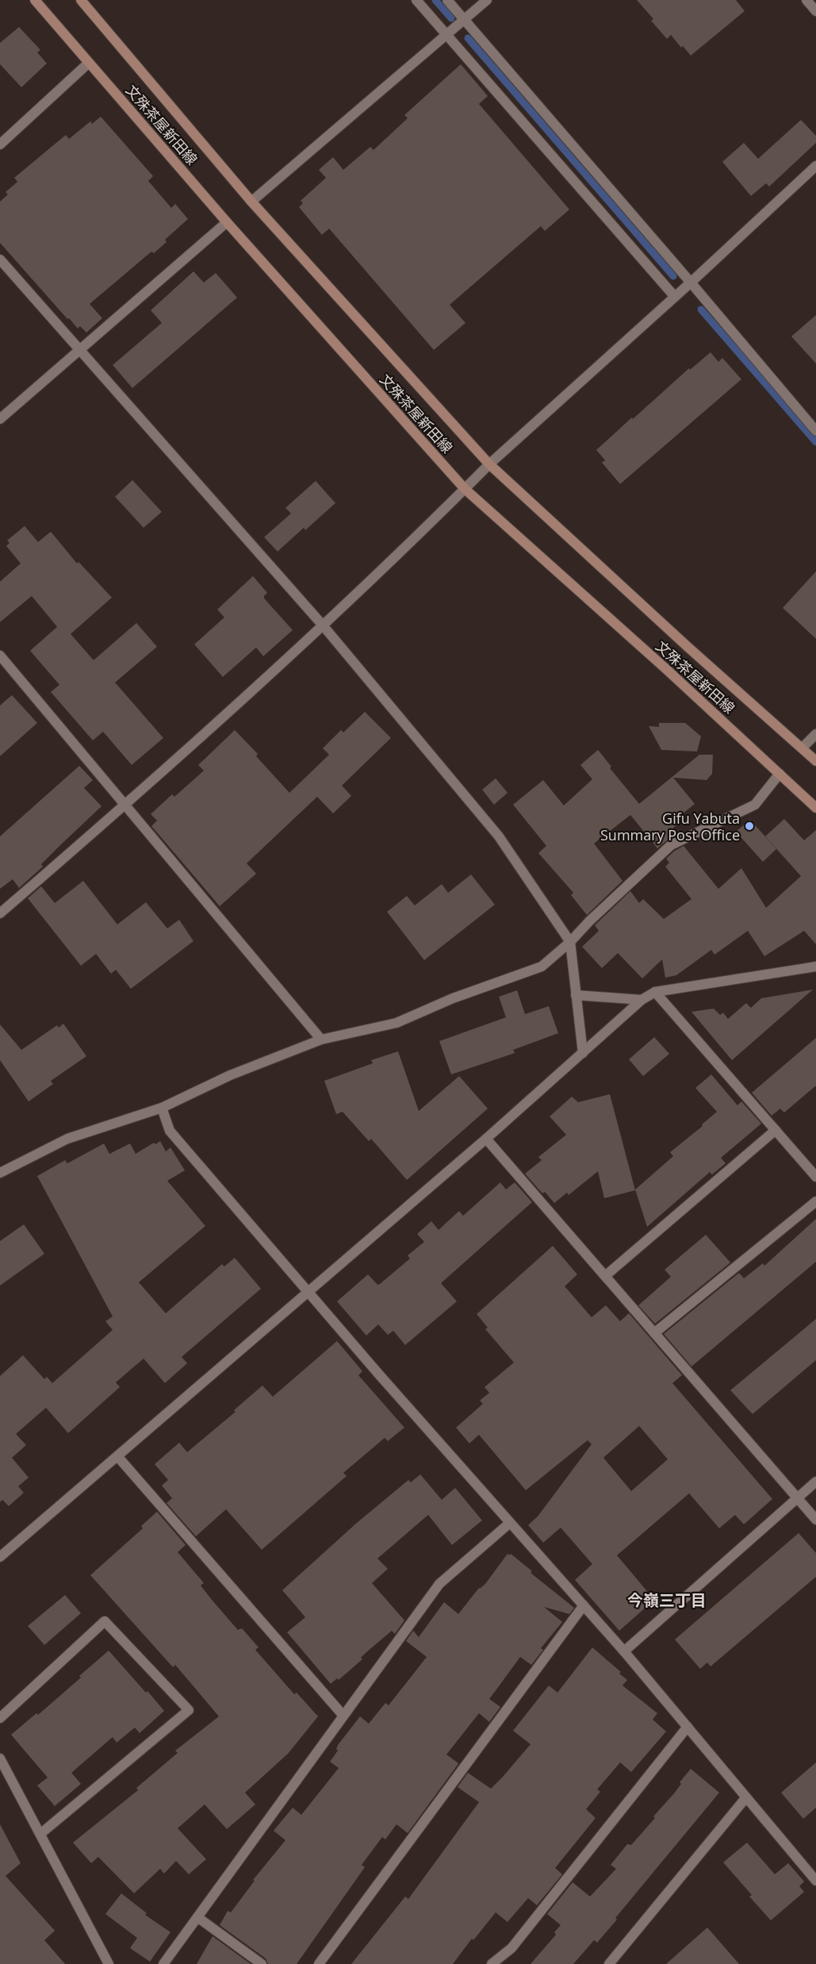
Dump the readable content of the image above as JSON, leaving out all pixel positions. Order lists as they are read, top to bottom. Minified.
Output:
{"streets":{"main road":["文殊茶屋新田線"]},"districts":["今嶺三丁目"],"places":["Gifu Yabuta Summary Post Office"]}
